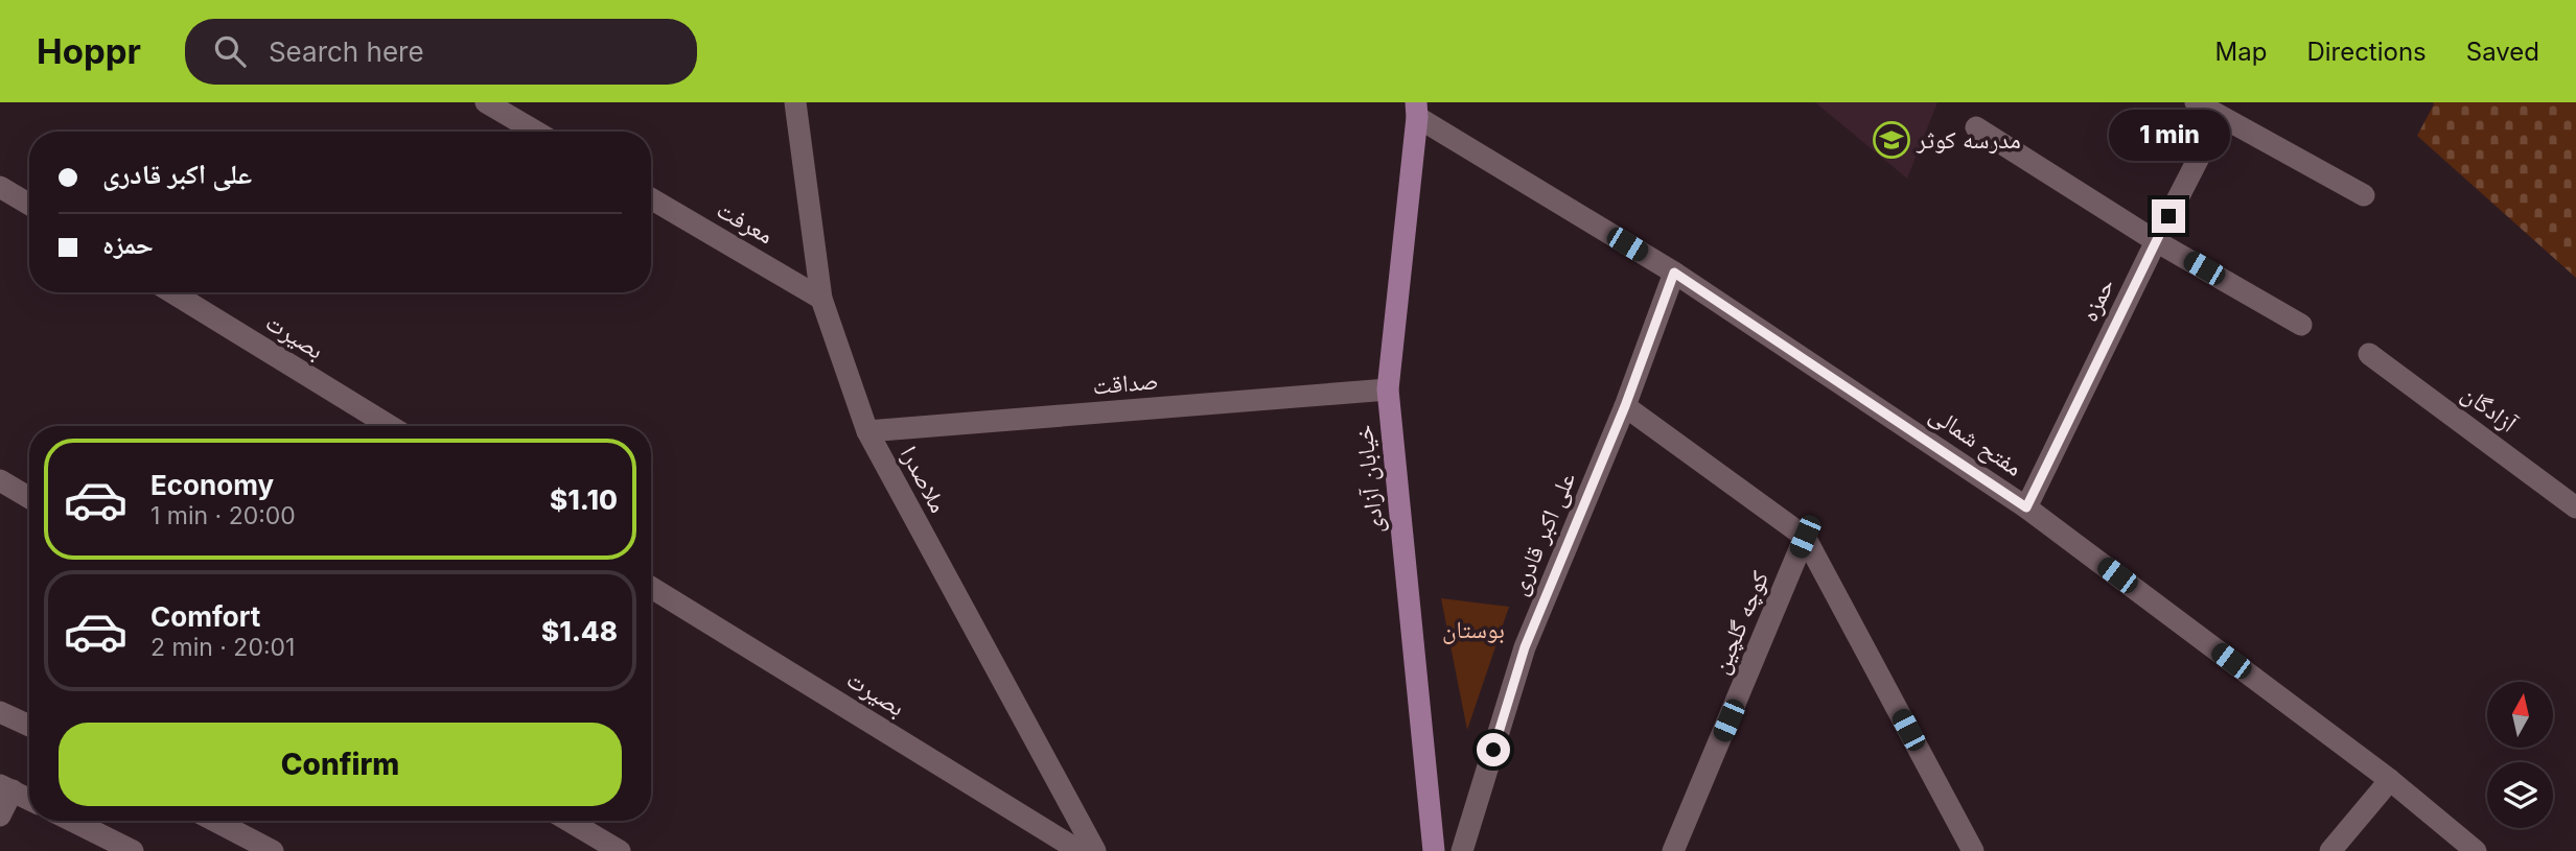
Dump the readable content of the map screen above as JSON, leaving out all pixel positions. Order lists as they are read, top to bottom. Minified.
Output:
{"streets":{"main road":["خیابان آزادی"],"street":["معرفت","حمزه","بصیرت","صداقت","آزادگان","مفتح شمالی","ملاصدرا","علی اکبر قادری","کوچه گلچین"]},"crossings":[["معرفت","ملاصدرا"],["حمزه","مفتح شمالی"],["صداقت","ملاصدرا"],["صداقت","خیابان آزادی"],["مفتح شمالی","خیابان آزادی"],["مفتح شمالی","علی اکبر قادری"]],"parks":["بوستان"],"places":{"school or university":["مدرسه کوثر"]},"north":"top","page":{"header":"Hoppr","search":"Search here","nav":["Map","Directions","Saved"],"bubble":"1 min","banner":["علی اکبر قادری","حمزه"],"list":[{"name":"Economy","note":"1 min · 20:00","value":"$1.10"},{"name":"Comfort","note":"2 min · 20:01","value":"$1.48"}],"buttons":"Confirm"}}
